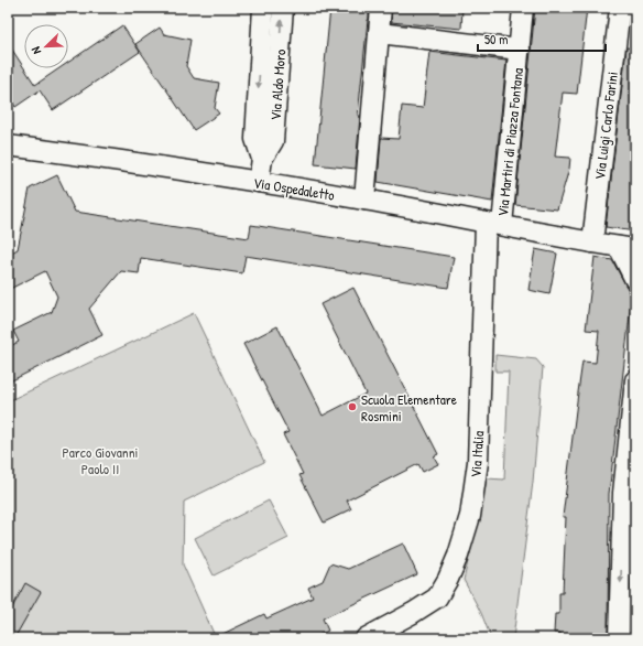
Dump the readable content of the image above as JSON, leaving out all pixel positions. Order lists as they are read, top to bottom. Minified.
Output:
{"streets":{"street":["Via Aldo Moro","Via Luigi Carlo Farini","Via Martiri di Piazza Fontana","Via Ospedaletto","Via Italia"]},"crossings":[["Via Aldo Moro","Via Ospedaletto"],["Via Luigi Carlo Farini","Via Ospedaletto"],["Via Martiri di Piazza Fontana","Via Ospedaletto"],["Via Martiri di Piazza Fontana","Via Italia"],["Via Ospedaletto","Via Italia"]],"parks":["Parco Giovanni Paolo II"],"places":["Scuola Elementare Rosmini"],"scale_bar":"50 m","north":"bottom left"}
